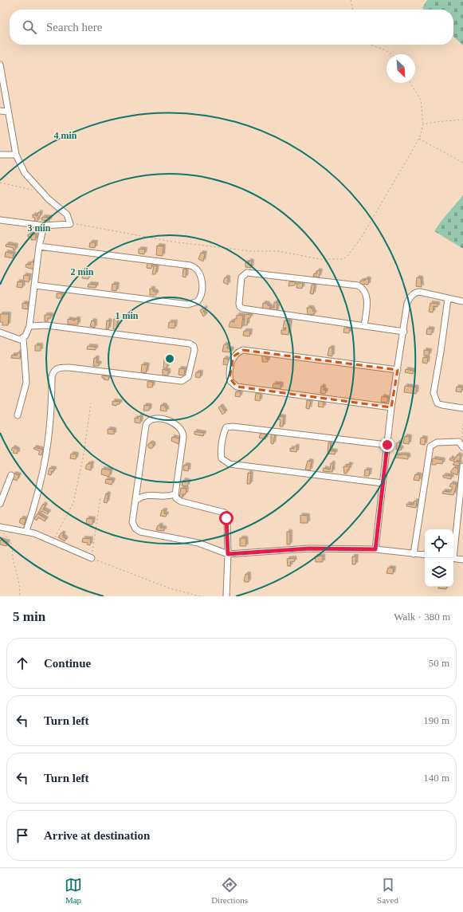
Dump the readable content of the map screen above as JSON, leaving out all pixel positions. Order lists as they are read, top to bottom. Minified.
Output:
{"north":"bottom right","page":{"search":"Search here","heading":["5 min","Walk · 380 m"],"list":[["Continue","50 m"],["Turn left","190 m"],["Turn left","140 m"],"Arrive at destination"],"nav":["Map","Directions","Saved"]},"rings":["4 min","3 min","2 min","1 min"]}
